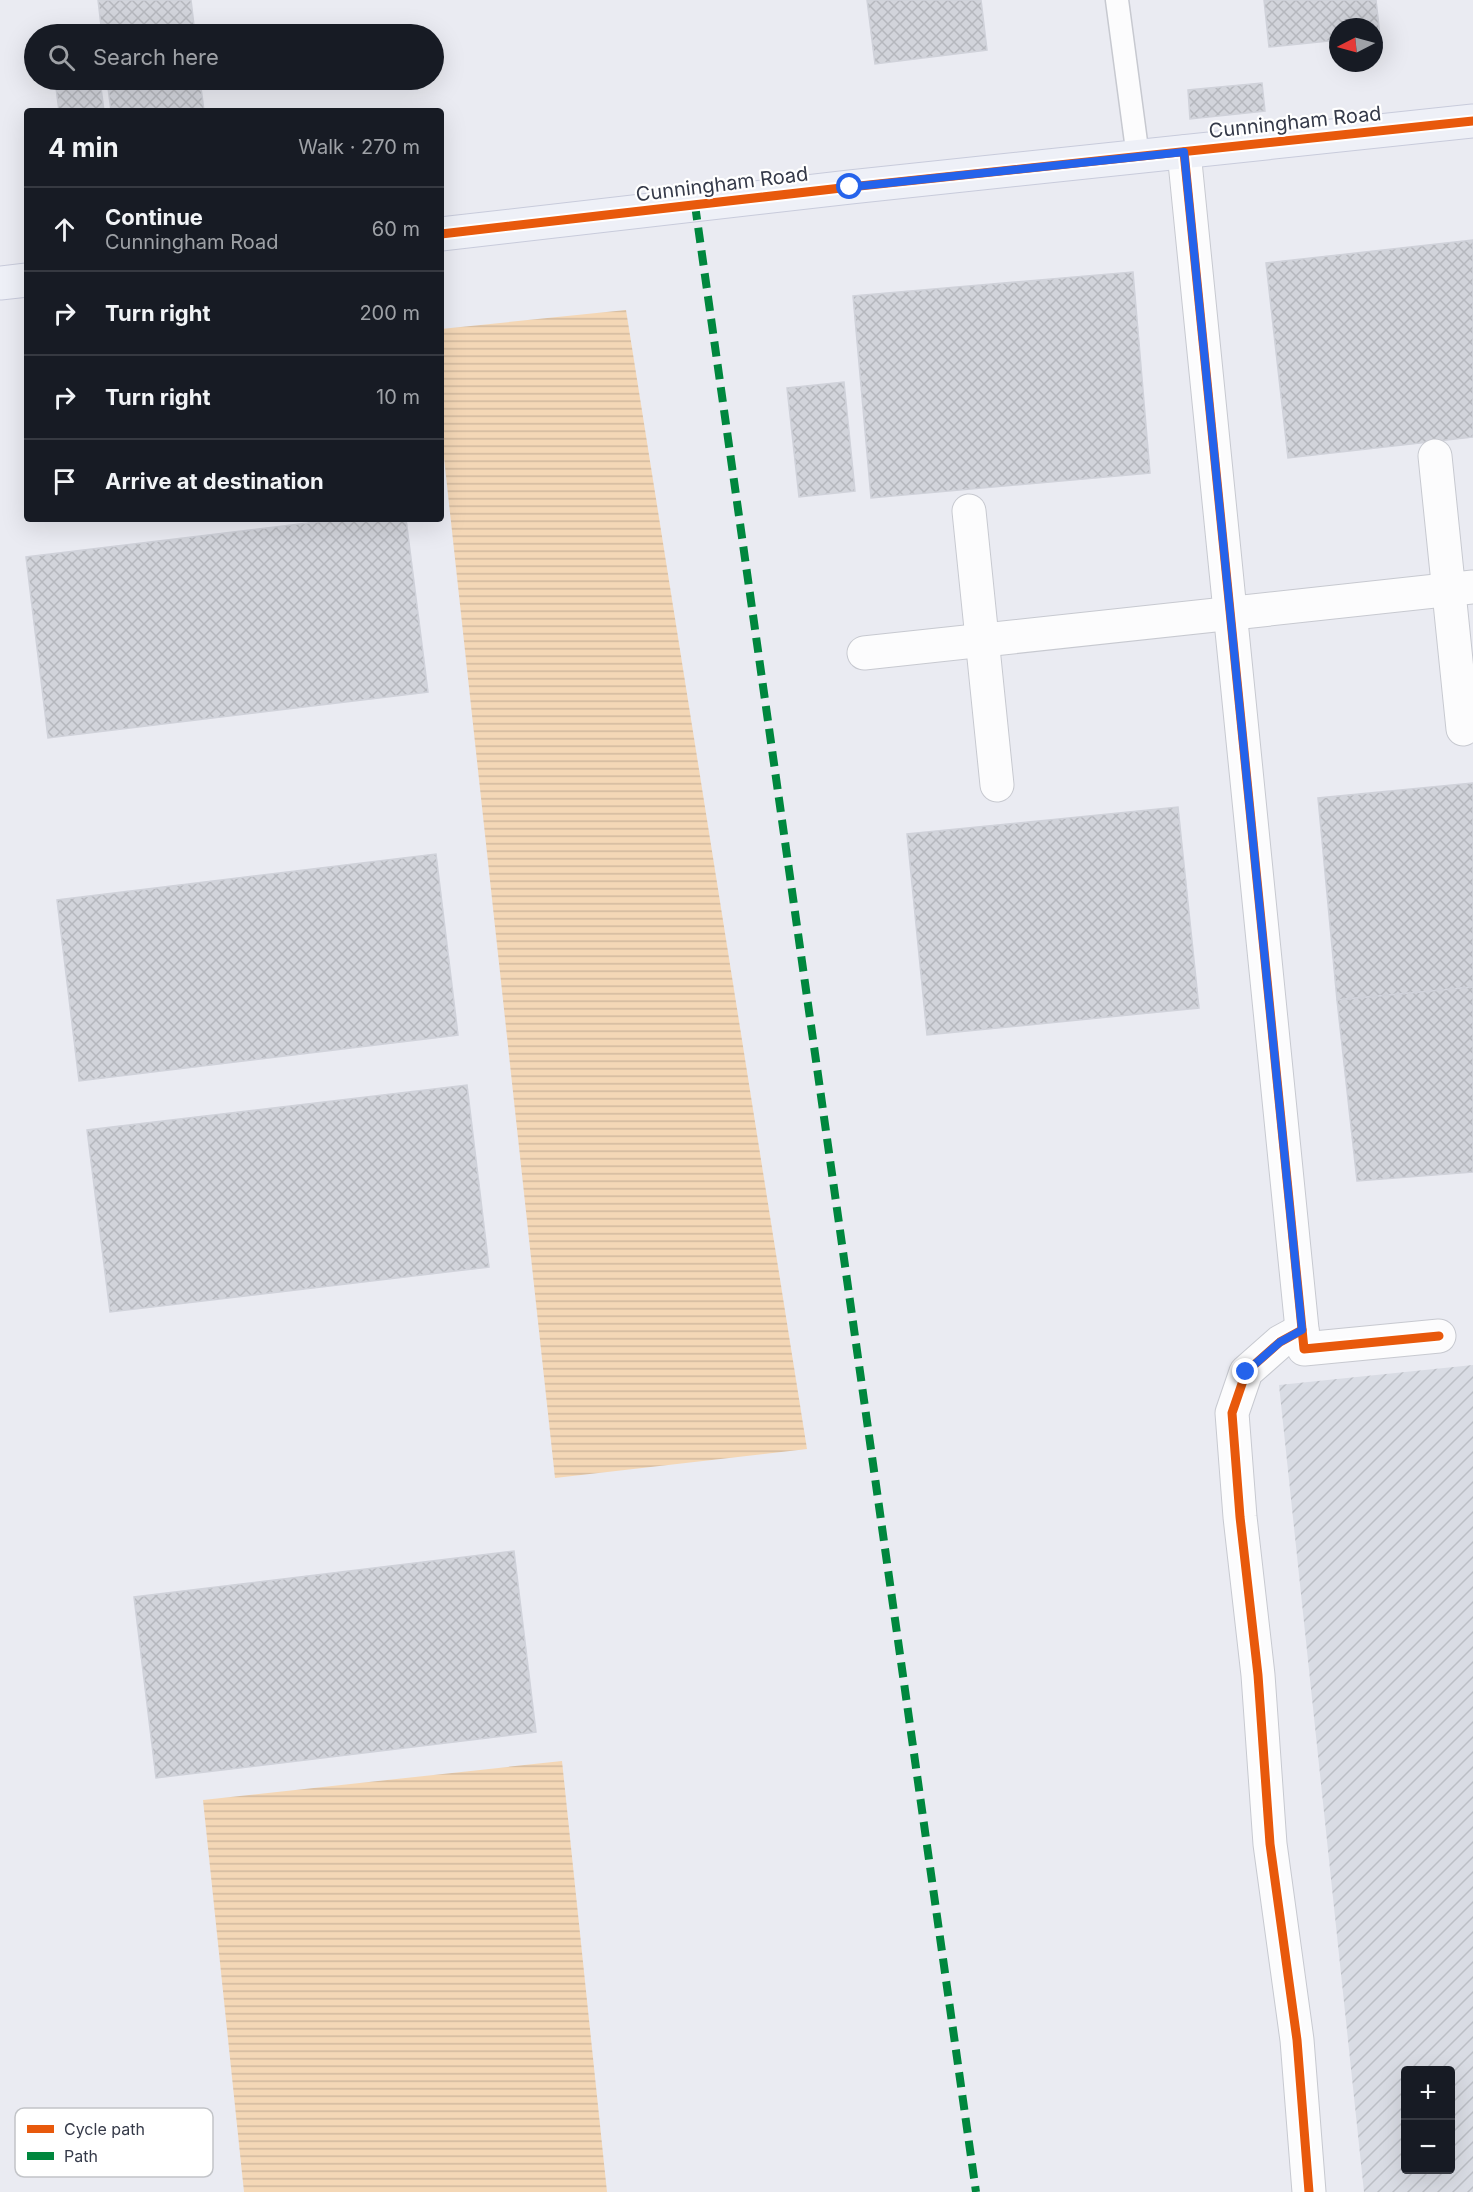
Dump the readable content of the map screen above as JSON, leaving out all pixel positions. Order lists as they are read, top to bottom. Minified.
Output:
{"streets":{"street":["Cunningham Road"]},"legend":["Cycle path","Path"],"north":"left","page":{"search":"Search here","heading":["4 min","Walk · 270 m"],"list":[["Continue","Cunningham Road","60 m"],["Turn right","200 m"],["Turn right","10 m"],"Arrive at destination"],"map_buttons":["+","−"]}}
